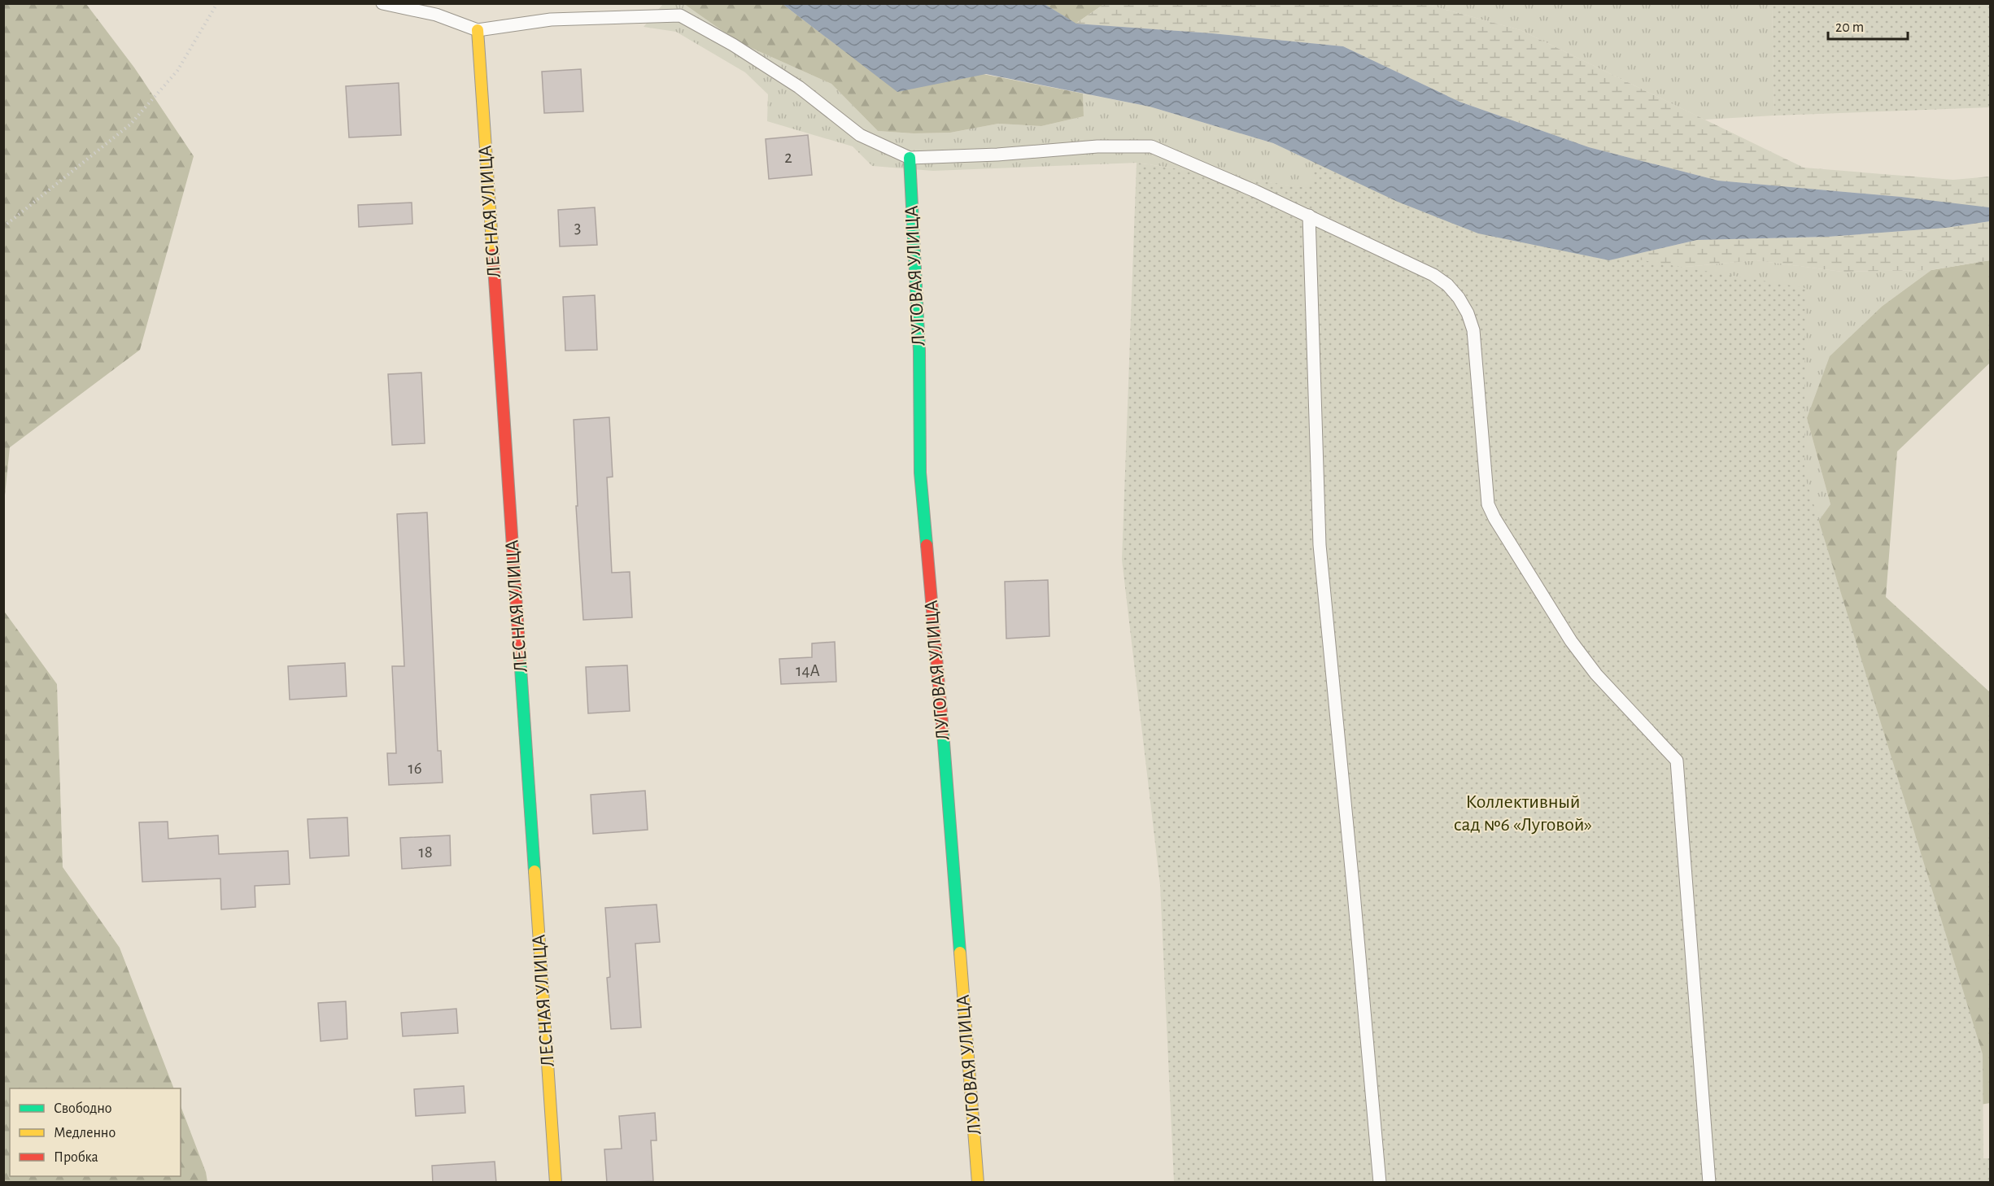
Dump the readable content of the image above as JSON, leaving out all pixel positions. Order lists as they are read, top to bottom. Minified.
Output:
{"streets":{"street":["ЛЕСНАЯ УЛИЦА","ЛУГОВАЯ УЛИЦА"]},"parks":["Коллективный сад №6 «Луговой»"],"house_numbers":["2","3","14А","16","18"],"legend":["Свободно","Медленно","Пробка"],"scale_bar":"20 m"}
